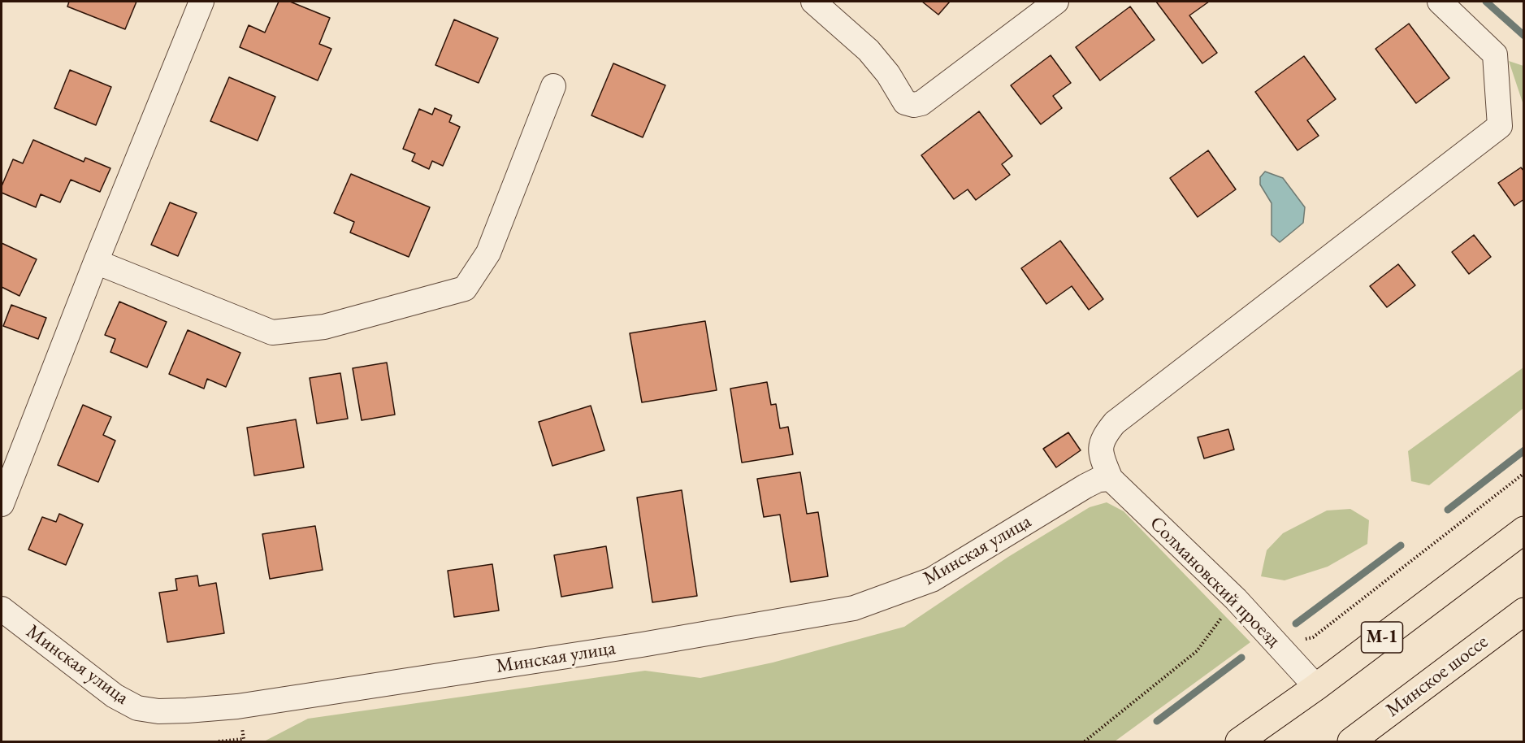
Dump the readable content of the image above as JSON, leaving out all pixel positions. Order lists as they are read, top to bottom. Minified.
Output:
{"streets":{"highway":["М-1","Минское шоссе"],"street":["Минская улица","Солмановский проезд"]},"crossings":[["Минская улица","Солмановский проезд"],["Солмановский проезд","М-1"]]}
